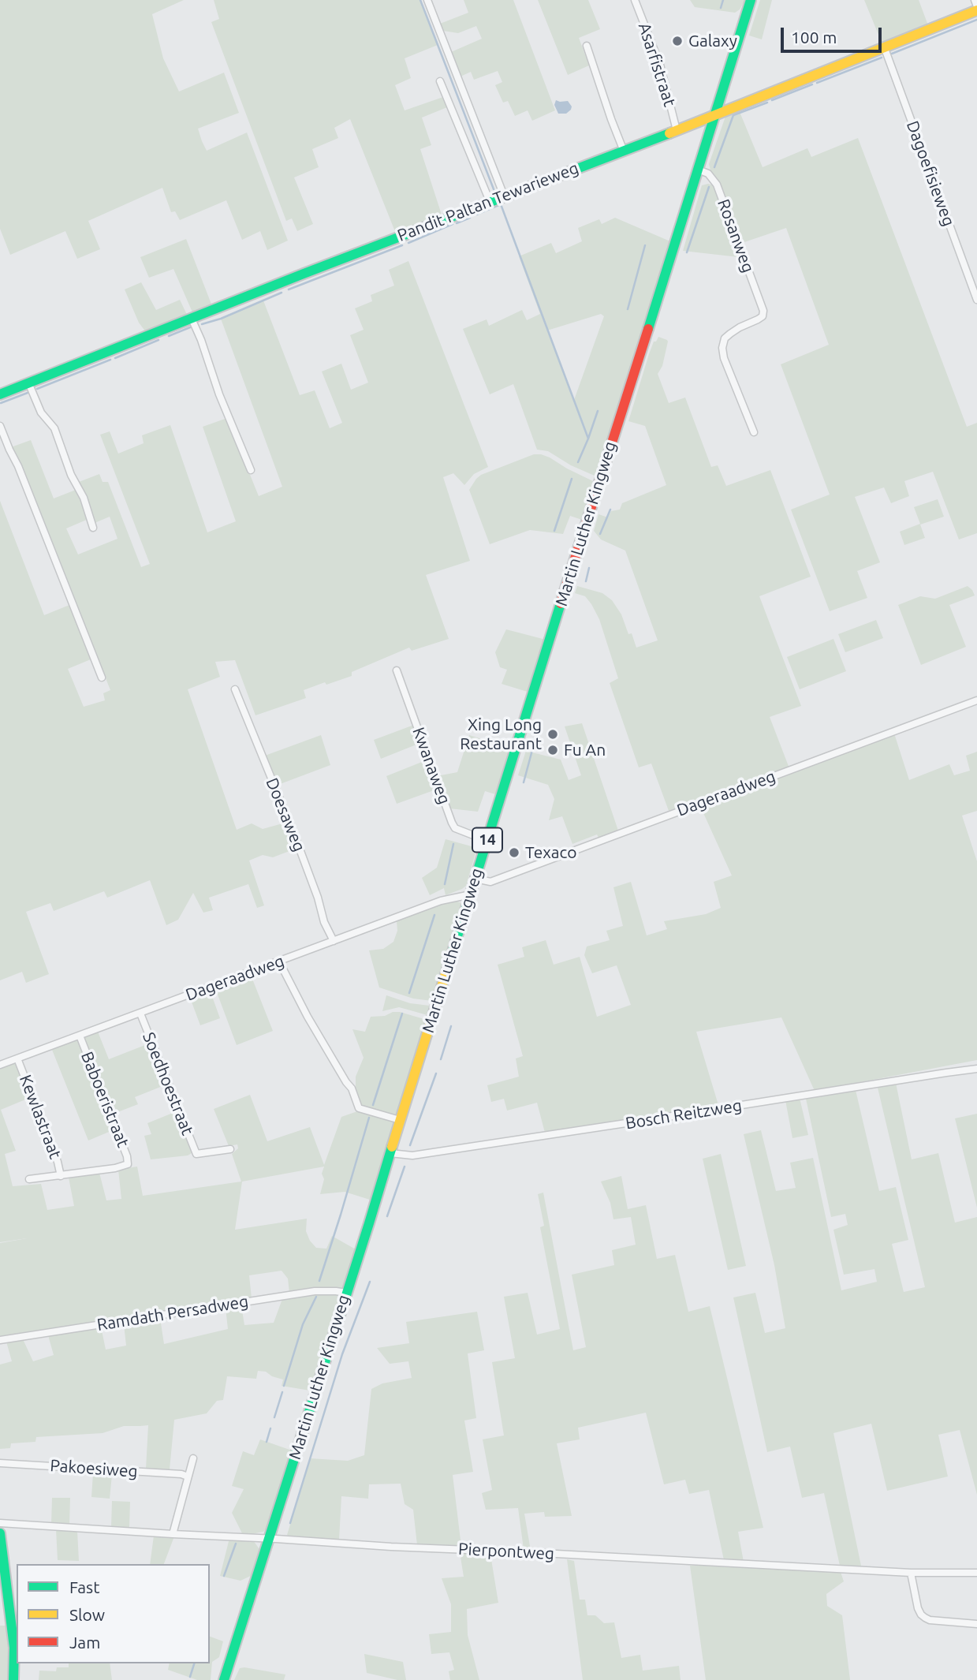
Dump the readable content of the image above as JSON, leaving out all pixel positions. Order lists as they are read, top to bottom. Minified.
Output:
{"streets":{"main road":["Pandit Paltan Tewarieweg","Martin Luther Kingweg","14"],"street":["Asarfistraat","Dagoefisieweg","Rosanweg","Kwanaweg","Dageraadweg","Doesaweg","Soedhoestraat","Baboeristraat","Bosch Reitzweg","Kewlastraat","Ramdath Persadweg","Pakoesiweg","Pierpontweg"]},"crossings":[["Asarfistraat","Pandit Paltan Tewarieweg"],["Dagoefisieweg","Pandit Paltan Tewarieweg"],["Pandit Paltan Tewarieweg","Martin Luther Kingweg"],["Rosanweg","Martin Luther Kingweg"],["Martin Luther Kingweg","Kwanaweg"],["Martin Luther Kingweg","Dageraadweg"],["Martin Luther Kingweg","Bosch Reitzweg"],["Martin Luther Kingweg","Ramdath Persadweg"],["Martin Luther Kingweg","Pierpontweg"],["Dageraadweg","Doesaweg"],["Dageraadweg","Soedhoestraat"],["Dageraadweg","Baboeristraat"],["Dageraadweg","Kewlastraat"],["Baboeristraat","Kewlastraat"]],"places":["Galaxy","Xing Long Restaurant","Fu An","Texaco"],"legend":["Fast","Slow","Jam"],"scale_bar":"100 m"}
